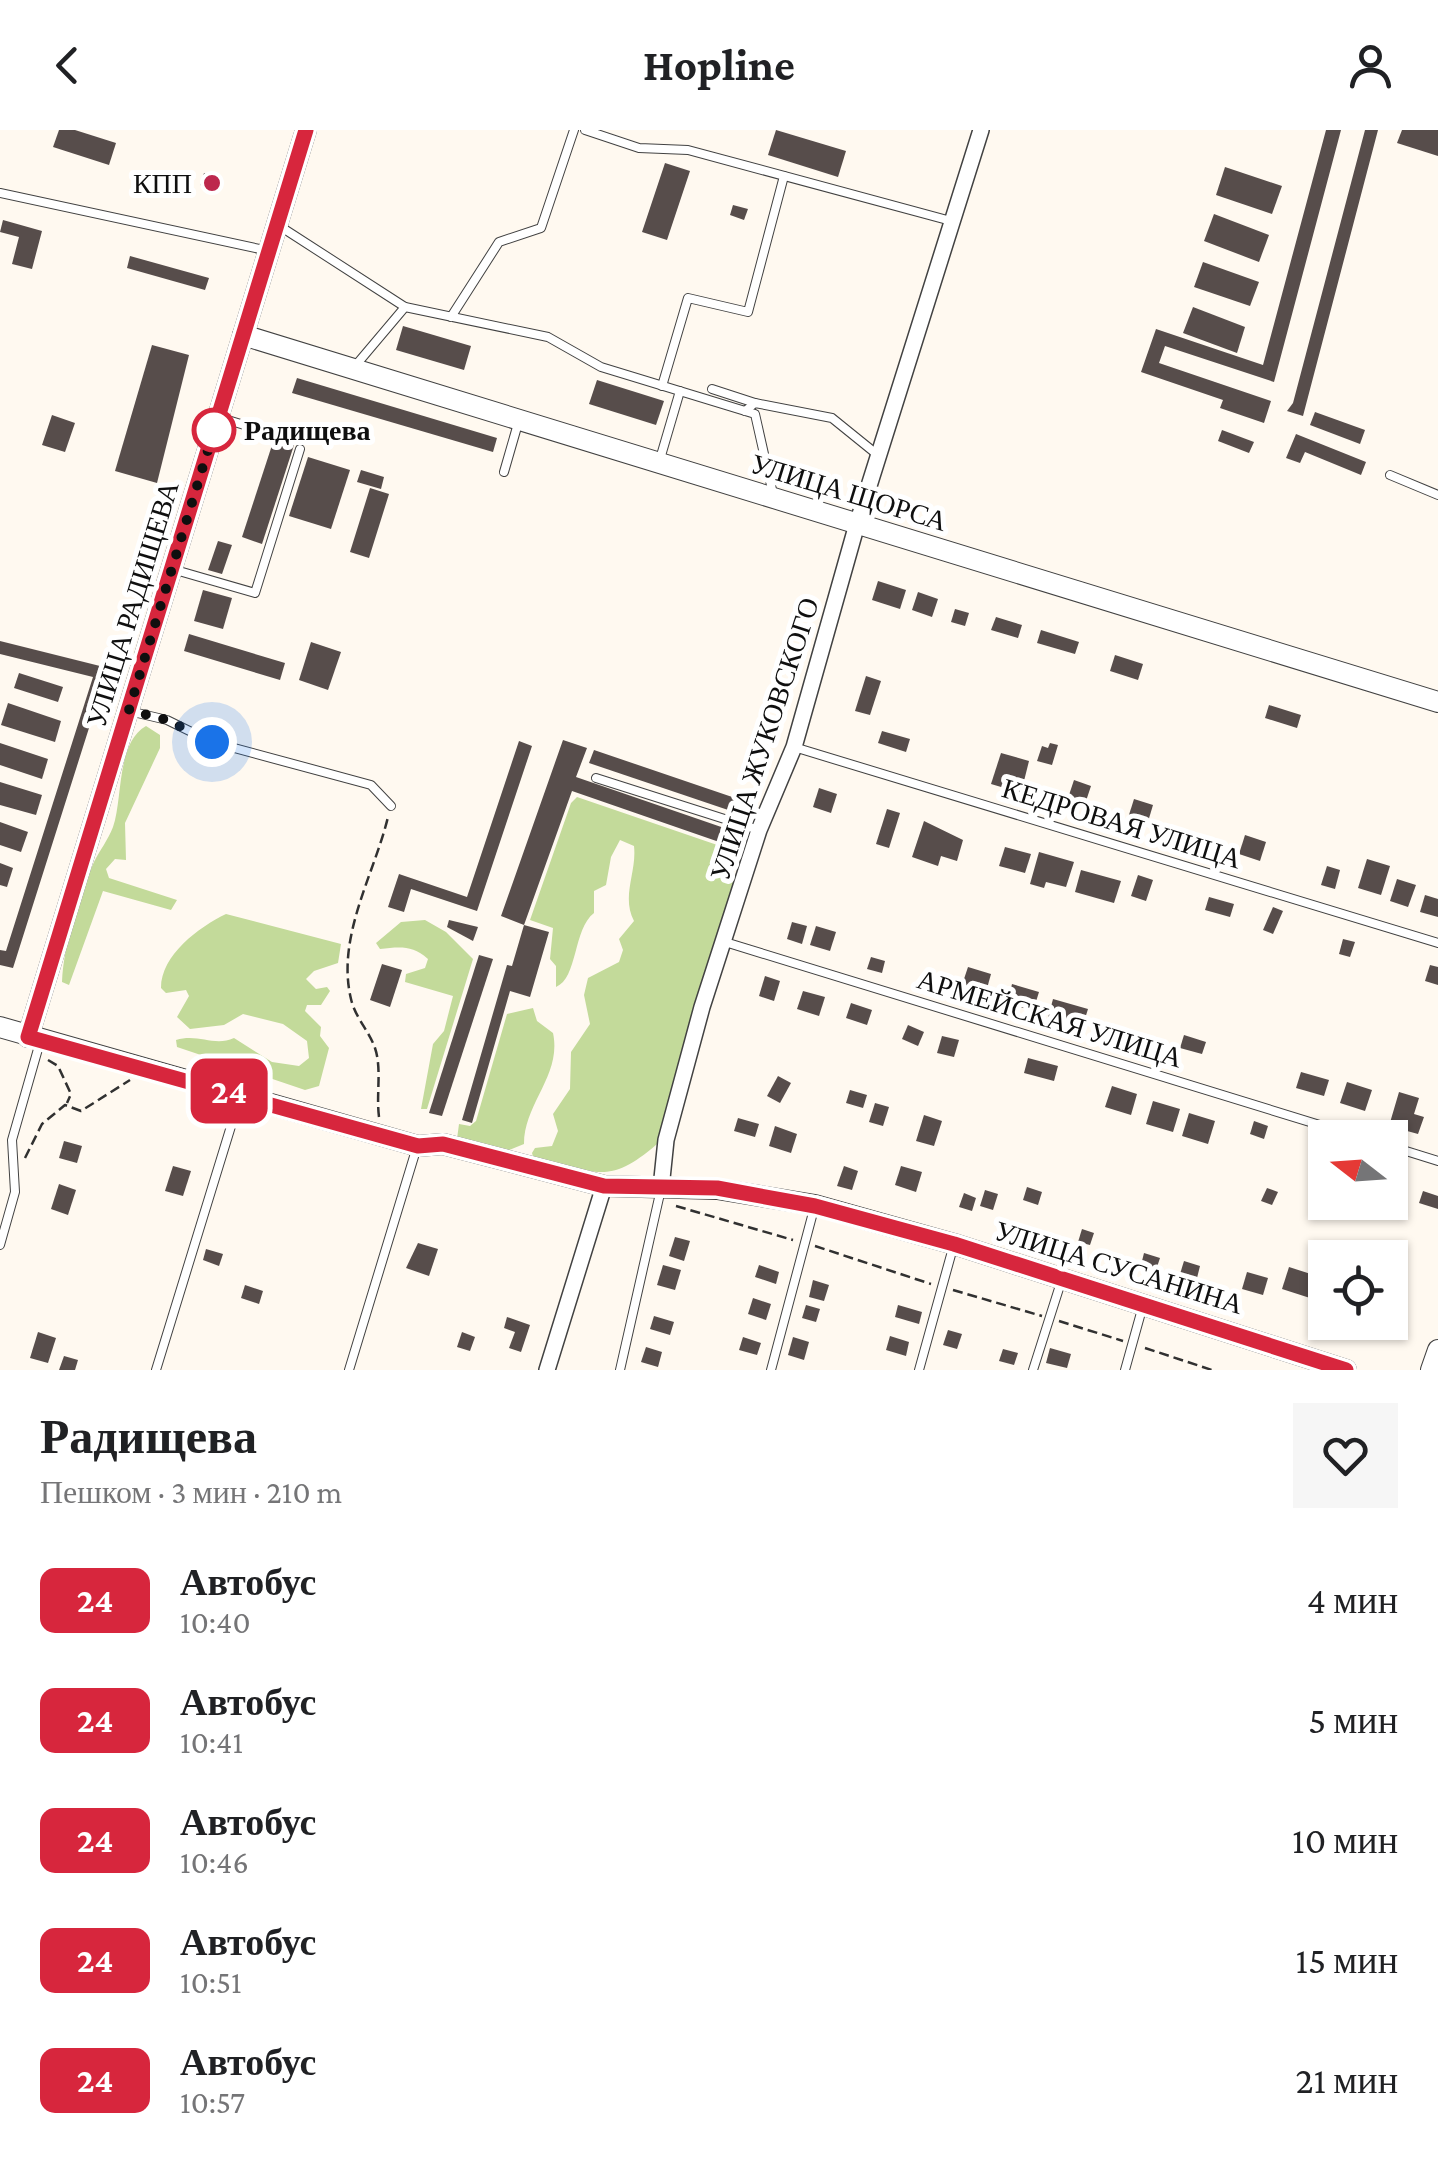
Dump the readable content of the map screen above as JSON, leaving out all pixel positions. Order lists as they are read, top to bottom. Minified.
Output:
{"streets":{"street":["УЛИЦА ЩОРСА","УЛИЦА РАДИЩЕВА","УЛИЦА ЖУКОВСКОГО","УЛИЦА СУСАНИНА"],"lane":["КЕДРОВАЯ УЛИЦА","АРМЕЙСКАЯ УЛИЦА"]},"crossings":[["УЛИЦА ЩОРСА","УЛИЦА РАДИЩЕВА"],["УЛИЦА ЩОРСА","УЛИЦА ЖУКОВСКОГО"],["УЛИЦА РАДИЩЕВА","УЛИЦА СУСАНИНА"],["УЛИЦА ЖУКОВСКОГО","КЕДРОВАЯ УЛИЦА"],["УЛИЦА ЖУКОВСКОГО","АРМЕЙСКАЯ УЛИЦА"],["УЛИЦА ЖУКОВСКОГО","УЛИЦА СУСАНИНА"]],"places":["КПП","Радищева"],"lines":["bus line 24"],"north":"left","page":{"header":"Hopline","on_map":"24","heading":["Радищева","Пешком · 3 мин · 210 m"],"list":[{"mark":"24","name":"Автобус","note":"10:40","value":"4 мин"},{"mark":"24","name":"Автобус","note":"10:41","value":"5 мин"},{"mark":"24","name":"Автобус","note":"10:46","value":"10 мин"},{"mark":"24","name":"Автобус","note":"10:51","value":"15 мин"},{"mark":"24","name":"Автобус","note":"10:57","value":"21 мин"}]}}
